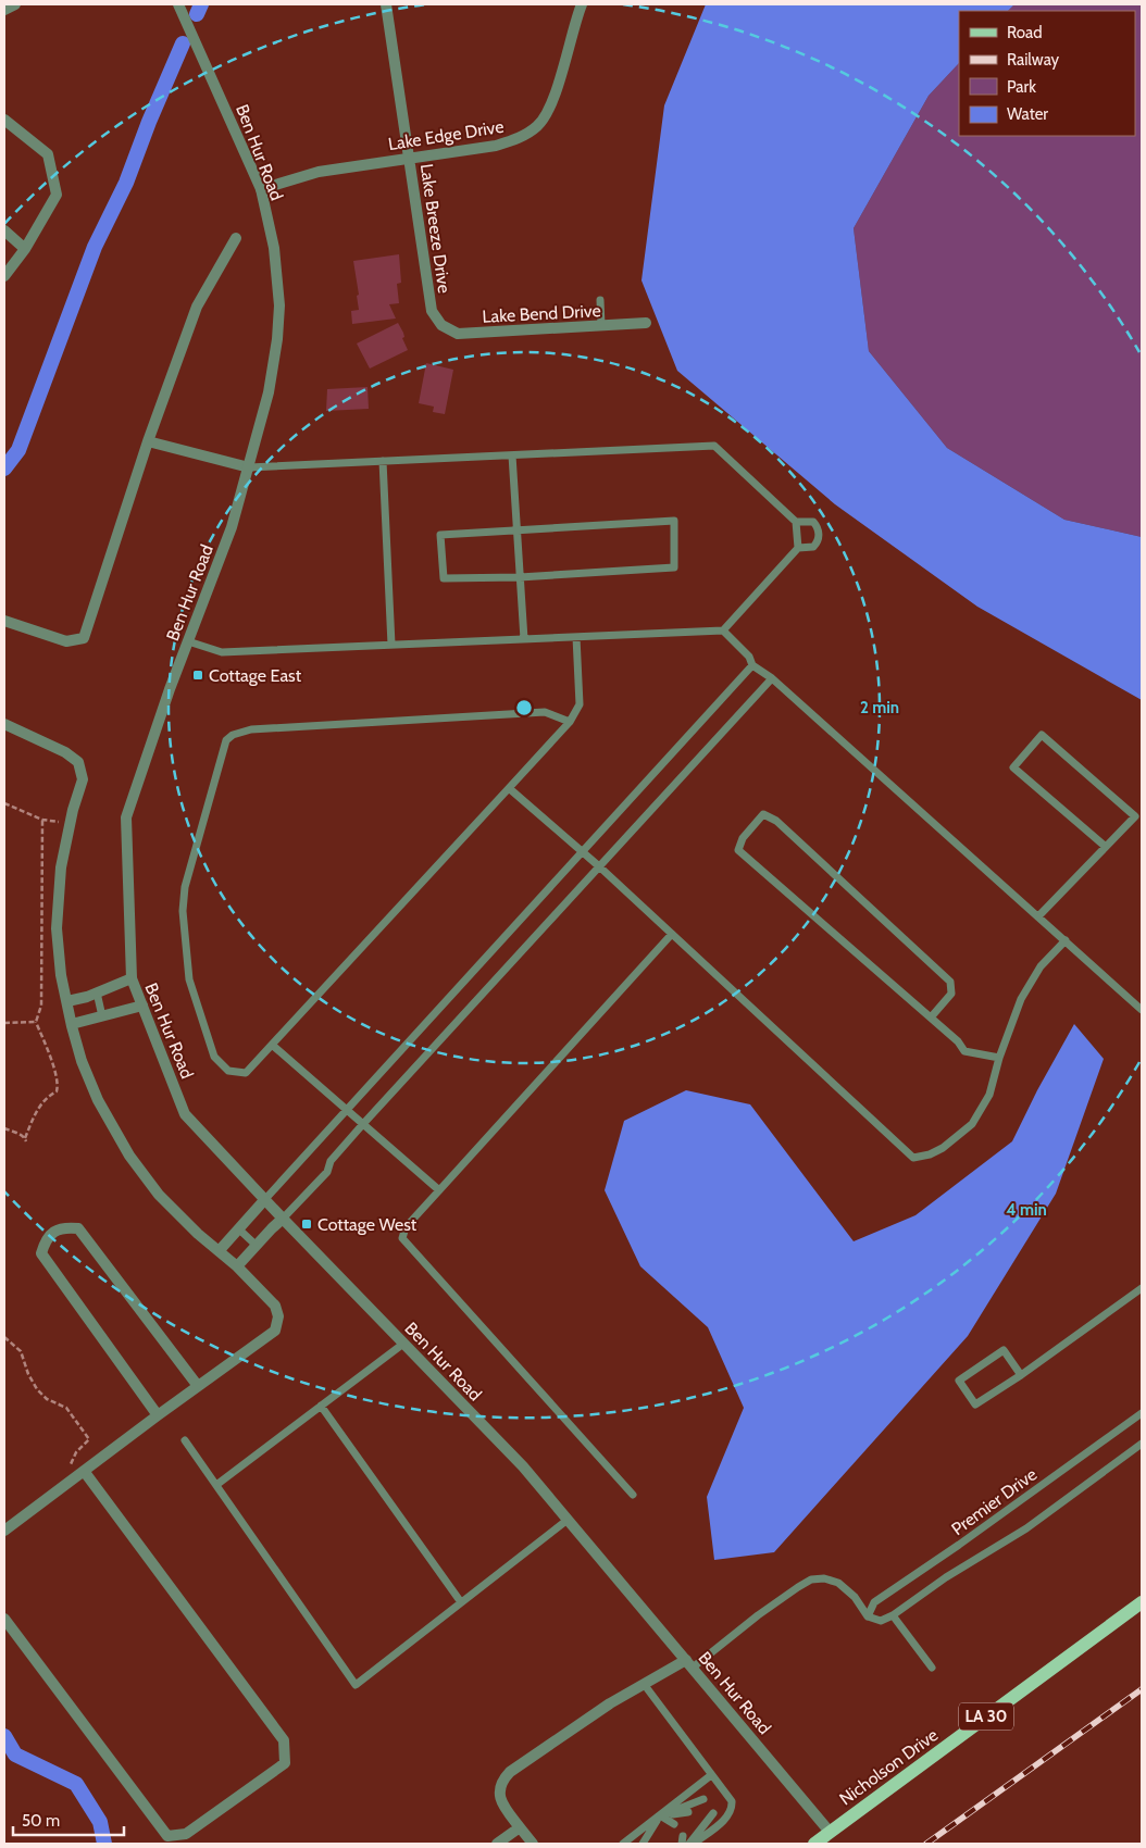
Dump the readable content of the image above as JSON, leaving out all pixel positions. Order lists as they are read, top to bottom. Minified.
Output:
{"streets":{"main road":["LA 30","Nicholson Drive"],"street":["Lake Edge Drive","Ben Hur Road","Lake Breeze Drive","Lake Bend Drive"],"lane":["Premier Drive"]},"crossings":[["Lake Edge Drive","Ben Hur Road"],["Lake Edge Drive","Lake Breeze Drive"],["Ben Hur Road","Nicholson Drive"],["Lake Breeze Drive","Lake Bend Drive"]],"places":{"transit":["Cottage East","Cottage West"]},"legend":["Road","Railway","Park","Water"],"scale_bar":"50 m","rings":["2 min","4 min"]}
